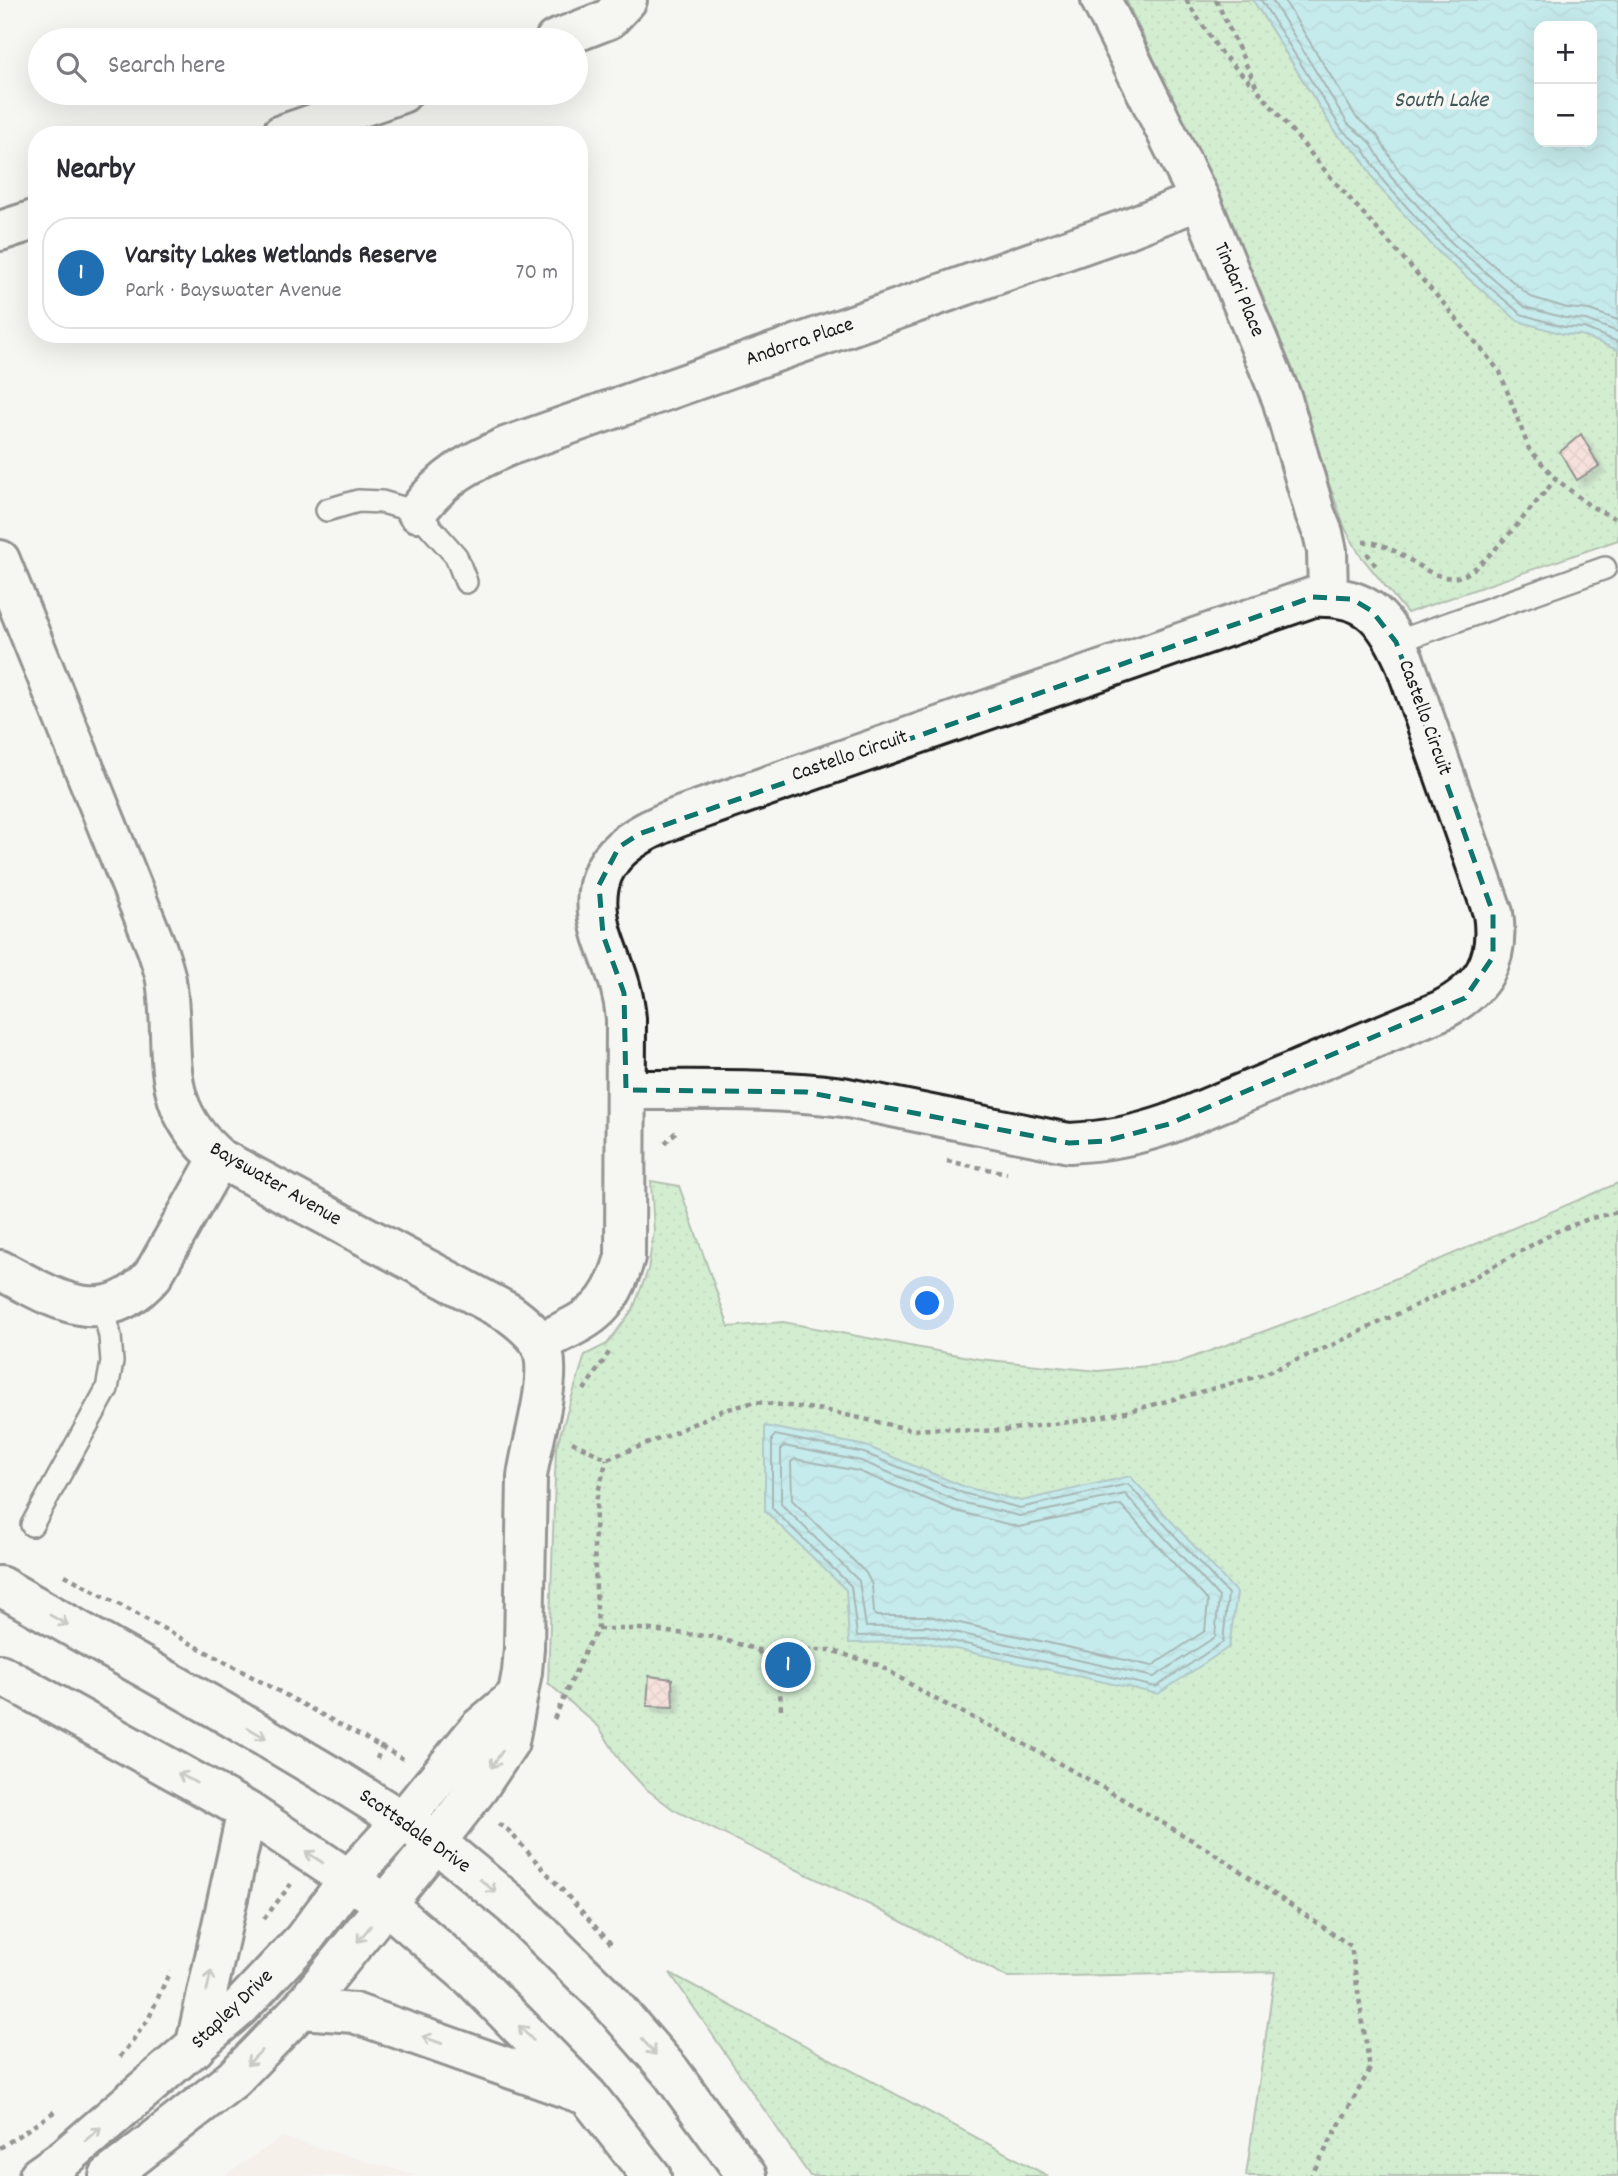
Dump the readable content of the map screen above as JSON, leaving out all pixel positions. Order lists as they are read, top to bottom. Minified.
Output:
{"streets":{"street":["Tindari Place","Andorra Place","Castello Circuit","Bayswater Avenue","Scottsdale Drive","Stapley Drive"]},"crossings":[["Tindari Place","Andorra Place"],["Tindari Place","Castello Circuit"],["Castello Circuit","Bayswater Avenue"],["Scottsdale Drive","Stapley Drive"]],"water":["South Lake"],"page":{"map_buttons":["+","−"],"search":"Search here","heading":"Nearby","list":[{"mark":"1","name":"Varsity Lakes Wetlands Reserve","note":"Park · Bayswater Avenue","value":"70 m"}],"pins":"1"}}
